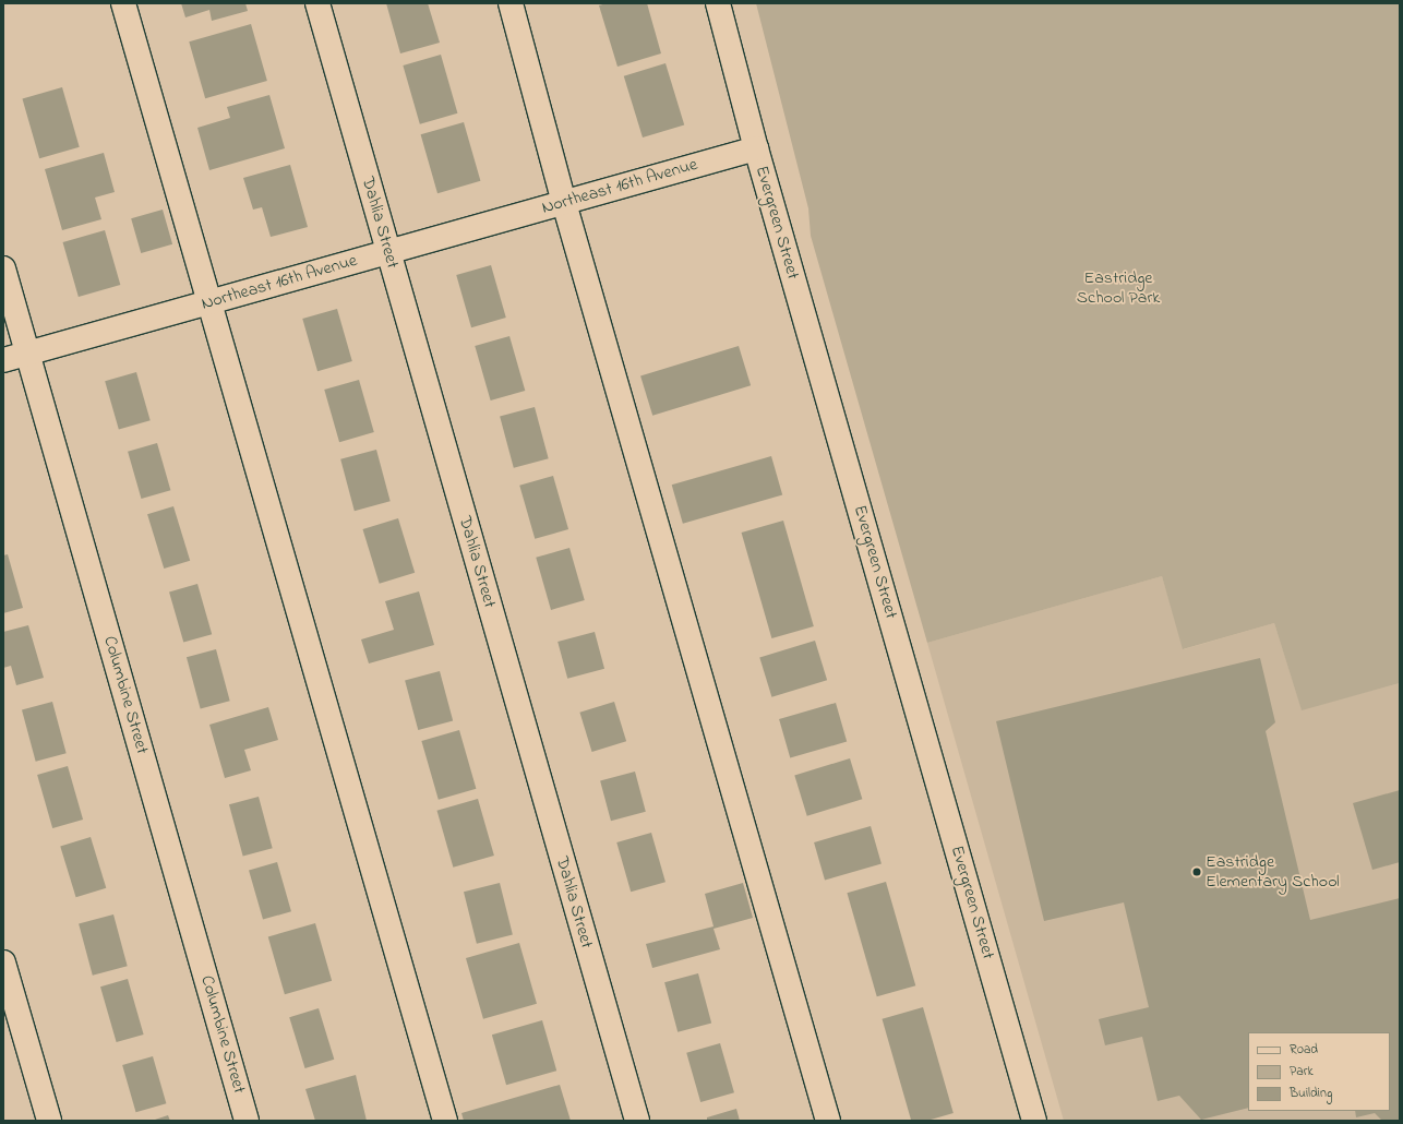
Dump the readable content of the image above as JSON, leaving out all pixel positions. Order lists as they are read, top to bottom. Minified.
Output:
{"streets":{"street":["Northeast 16th Avenue","Dahlia Street","Evergreen Street","Columbine Street"]},"crossings":[["Northeast 16th Avenue","Dahlia Street"],["Northeast 16th Avenue","Evergreen Street"],["Northeast 16th Avenue","Columbine Street"]],"parks":["Eastridge School Park"],"places":["Eastridge Elementary School"],"legend":["Road","Park","Building"]}
